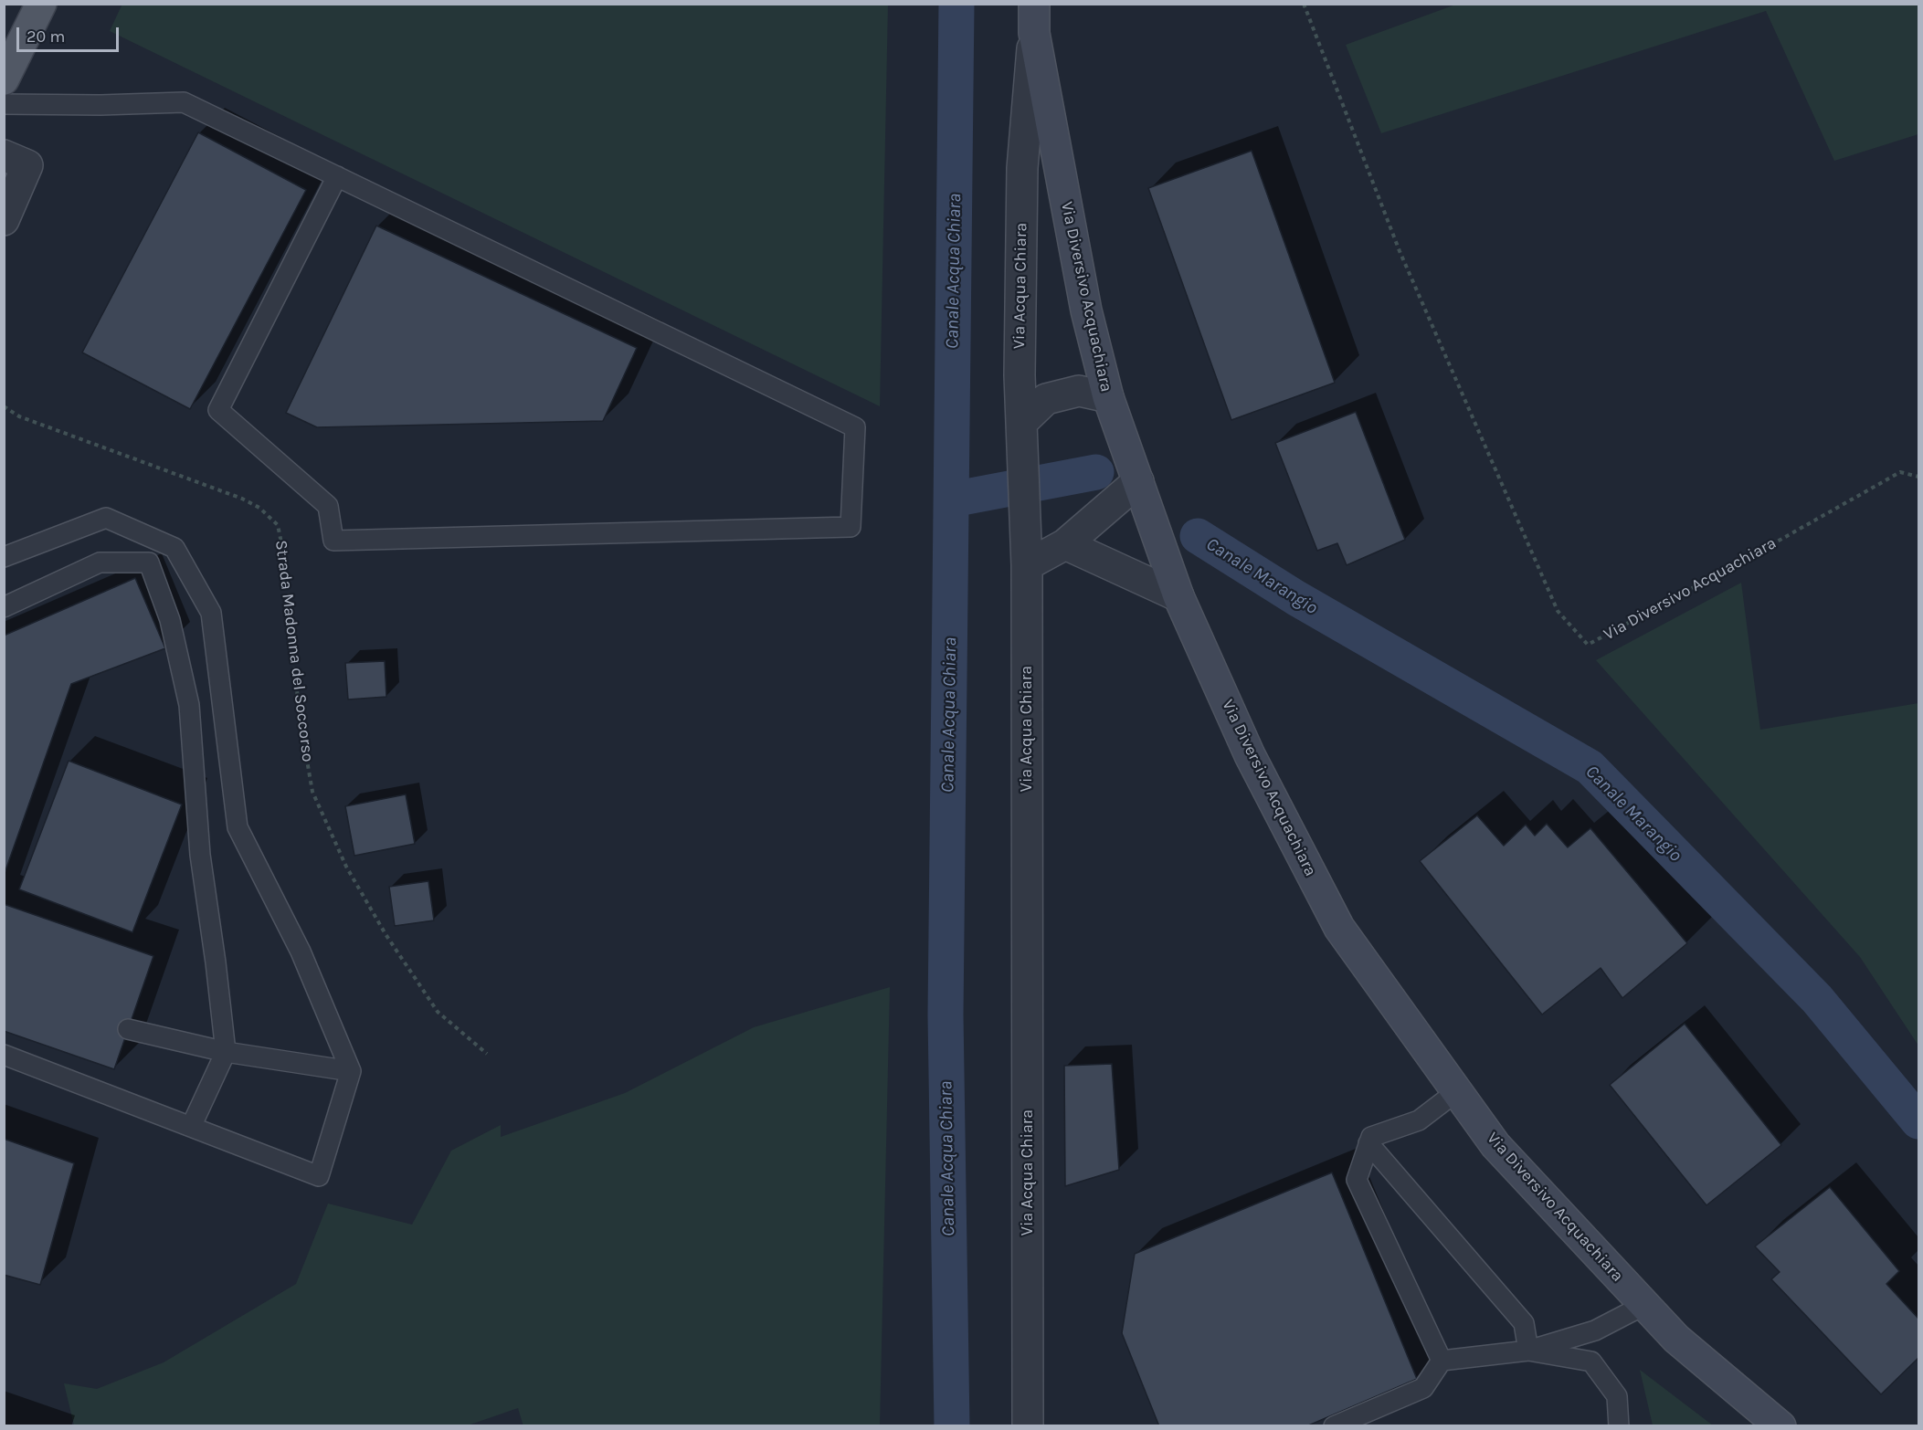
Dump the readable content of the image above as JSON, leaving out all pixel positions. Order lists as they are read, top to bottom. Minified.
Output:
{"streets":{"main road":["Via Diversivo Acquachiara"],"street":["Via Acqua Chiara"],"path":["Strada Madonna del Soccorso"]},"crossings":[["Via Acqua Chiara","Via Diversivo Acquachiara"]],"water":["Canale Acqua Chiara","Canale Marangio"],"scale_bar":"20 m"}
